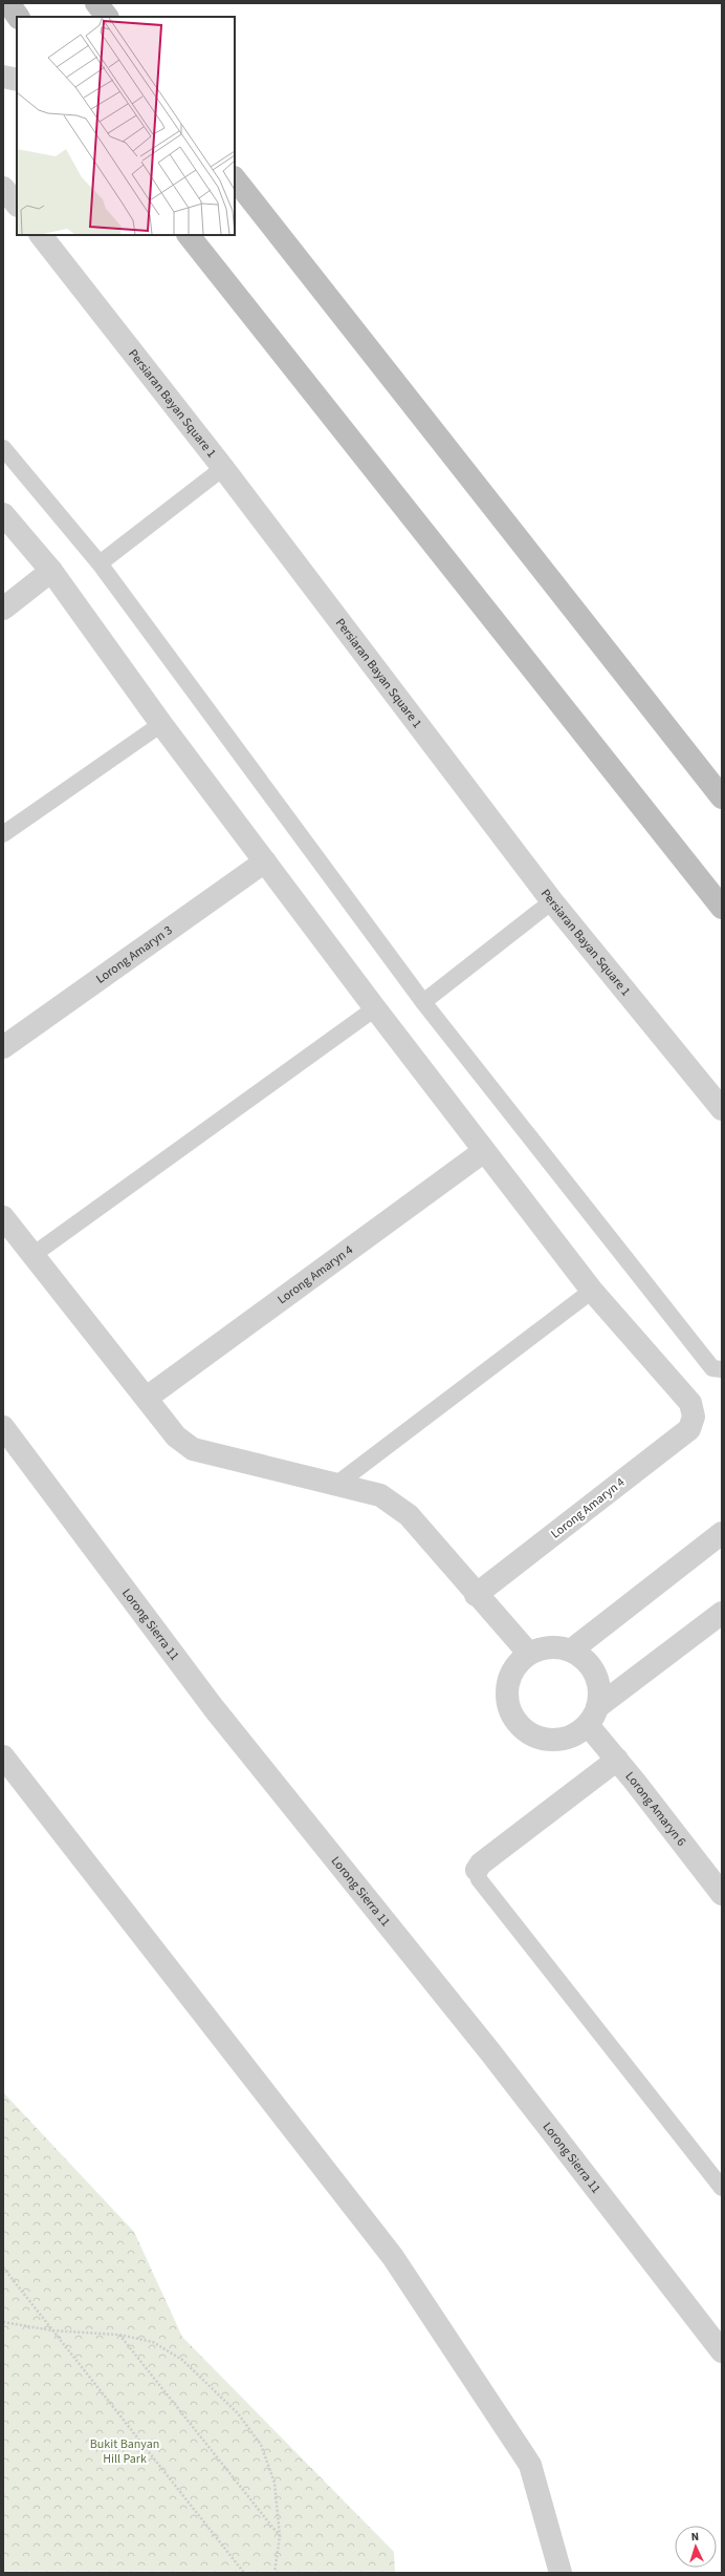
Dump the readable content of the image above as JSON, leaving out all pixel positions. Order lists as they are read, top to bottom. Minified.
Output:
{"streets":{"street":["Persiaran Bayan Square 1","Lorong Amaryn 3","Lorong Amaryn 4","Lorong Sierra 11","Lorong Amaryn 6"]},"parks":["Bukit Banyan Hill Park"],"north":"top"}
